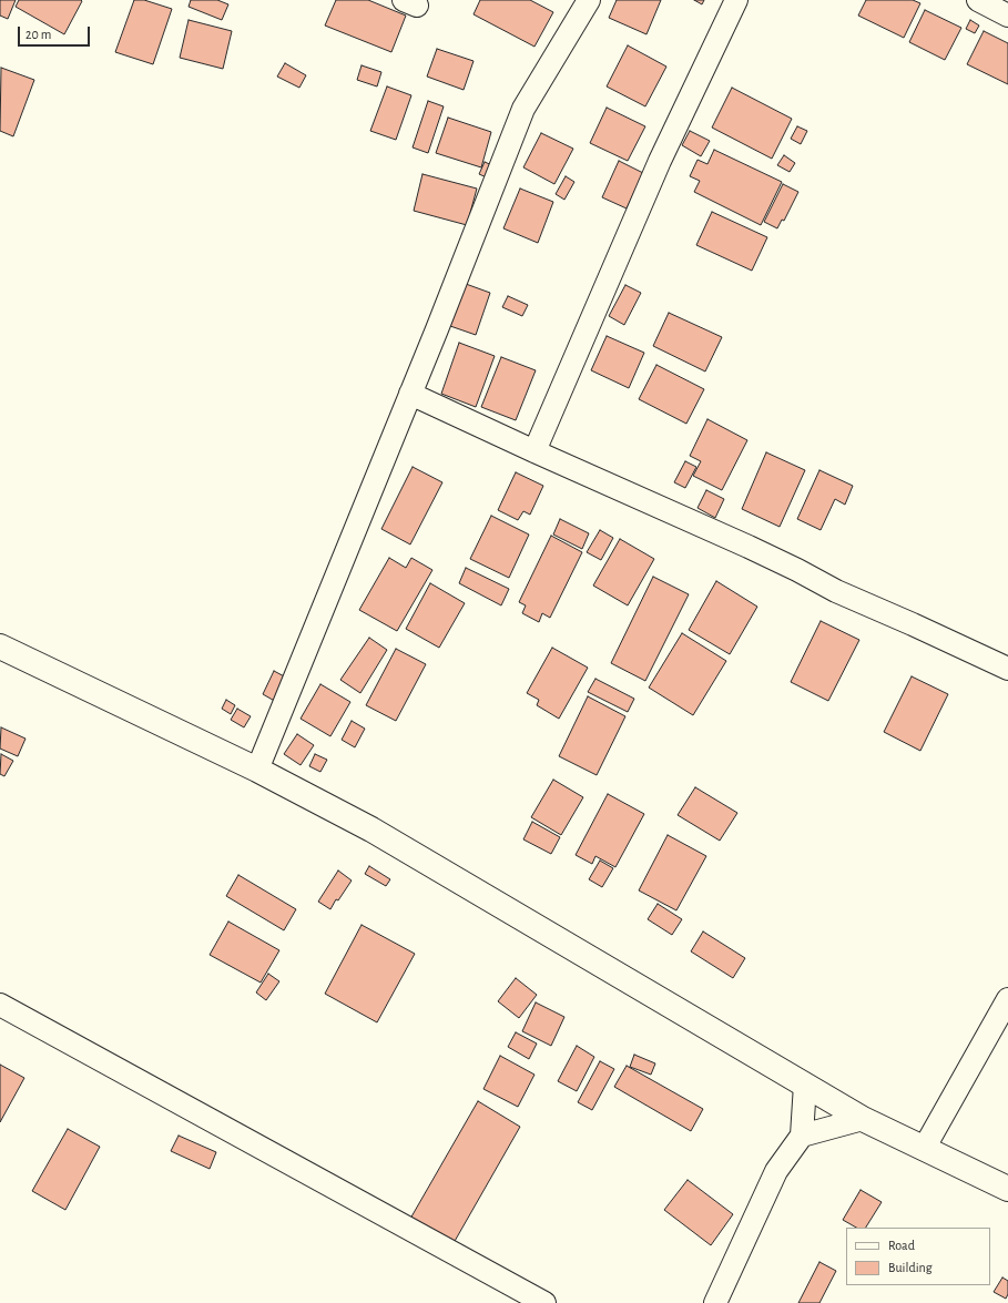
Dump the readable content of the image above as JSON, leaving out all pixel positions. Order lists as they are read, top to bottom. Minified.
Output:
{"legend":["Road","Building"],"scale_bar":"20 m"}
